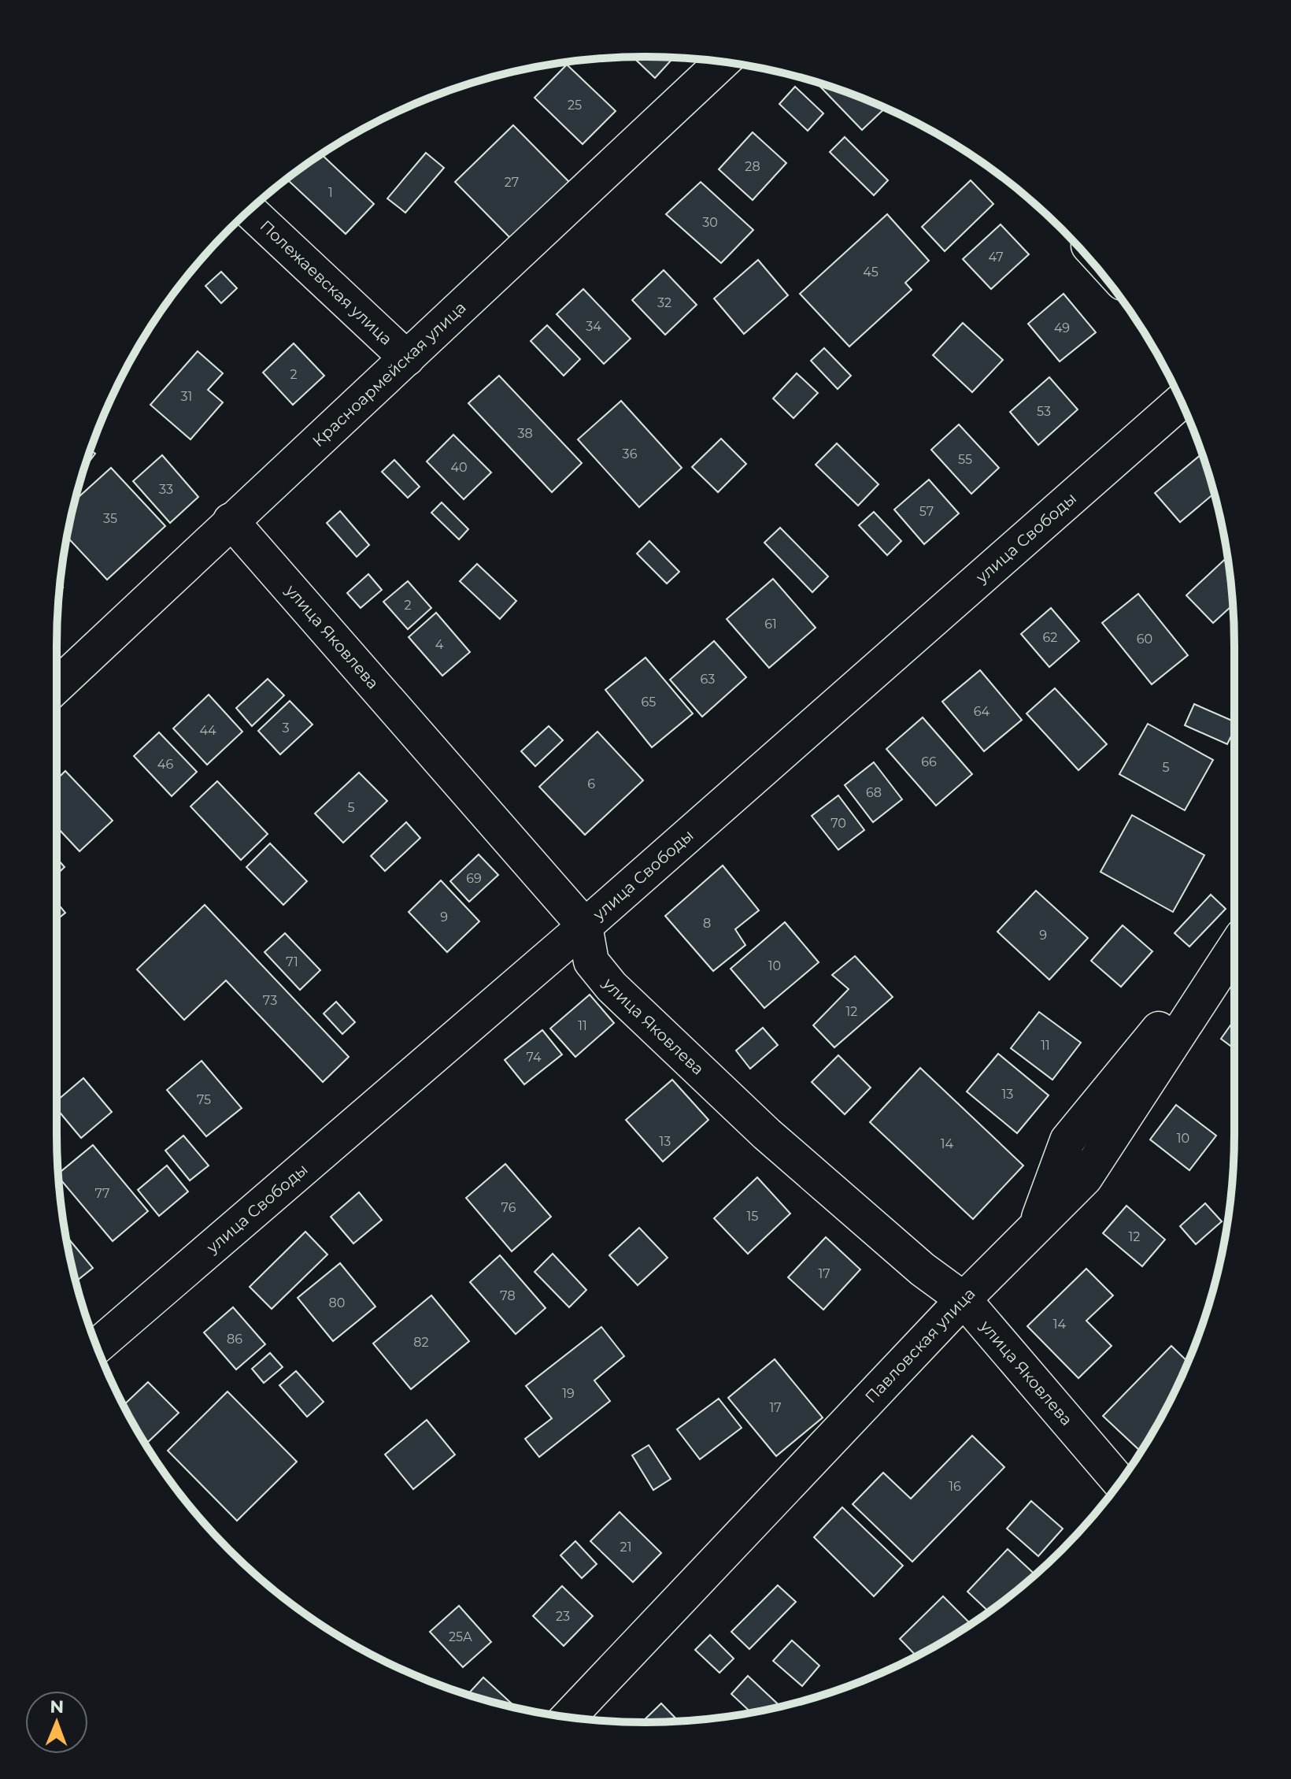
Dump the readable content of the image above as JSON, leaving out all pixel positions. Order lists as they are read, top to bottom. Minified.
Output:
{"streets":{"street":["Полежаевская улица","Красноармейская улица","улица Свободы","улица Яковлева","Павловская улица"]},"crossings":[["Полежаевская улица","Красноармейская улица"],["Красноармейская улица","улица Яковлева"],["улица Свободы","улица Яковлева"],["улица Яковлева","Павловская улица"]],"house_numbers":["25","28","27","1","30","47","45","32","34","49","2","31","53","38","36","55","40","33","57","35","2","61","62","60","4","63","65","64","3","44","66","46","5","6","68","5","70","69","9","8","9","71","10","73","12","11","11","74","13","75","10","13","14","77","76","15","12","17","78","80","14","86","82","19","17","16","21","23","25А"],"north":"top"}
